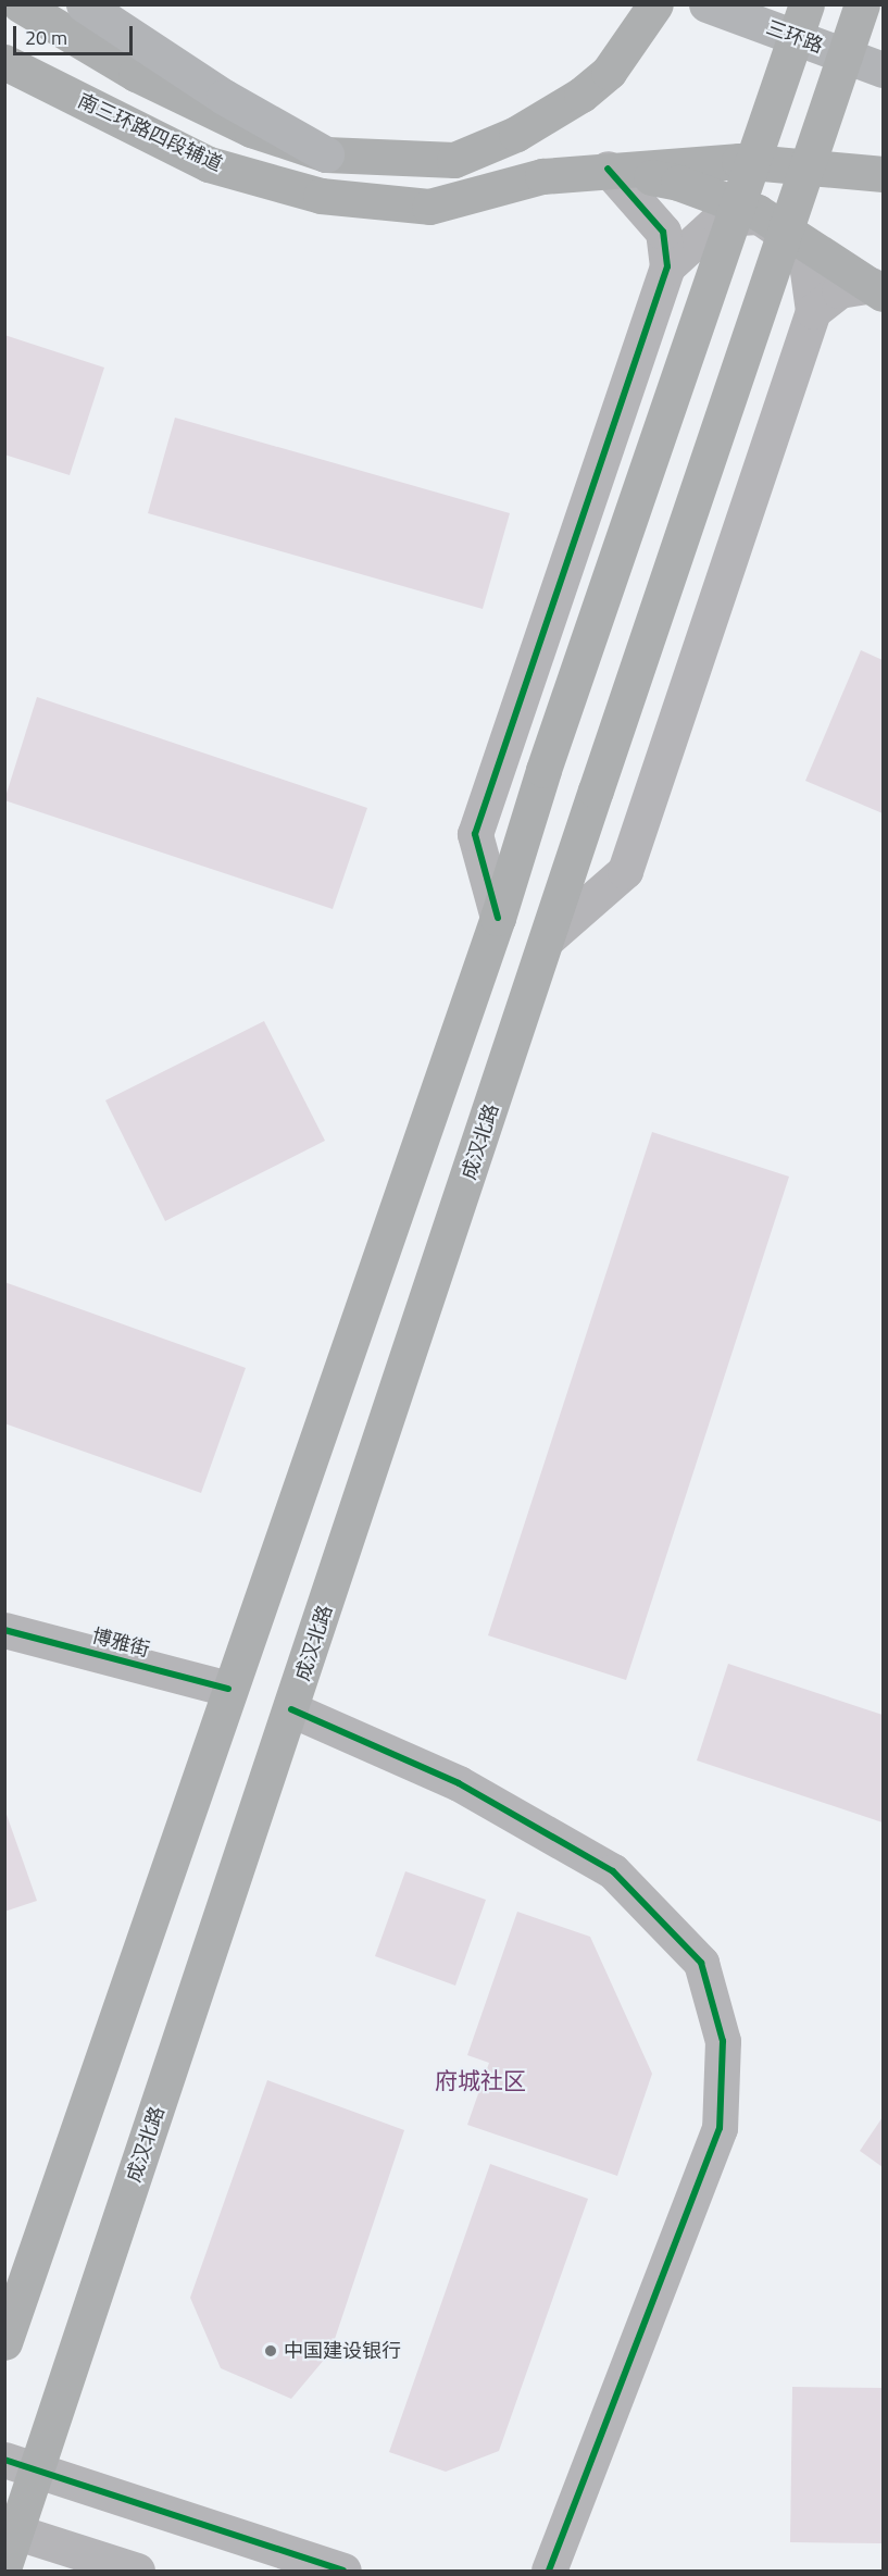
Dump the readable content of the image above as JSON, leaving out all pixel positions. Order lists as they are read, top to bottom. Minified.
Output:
{"streets":{"highway":["三环路"],"main road":["南三环路四段辅道","成汉北路"],"street":["博雅街"]},"districts":["府城社区"],"places":["中国建设银行"],"scale_bar":"20 m"}
